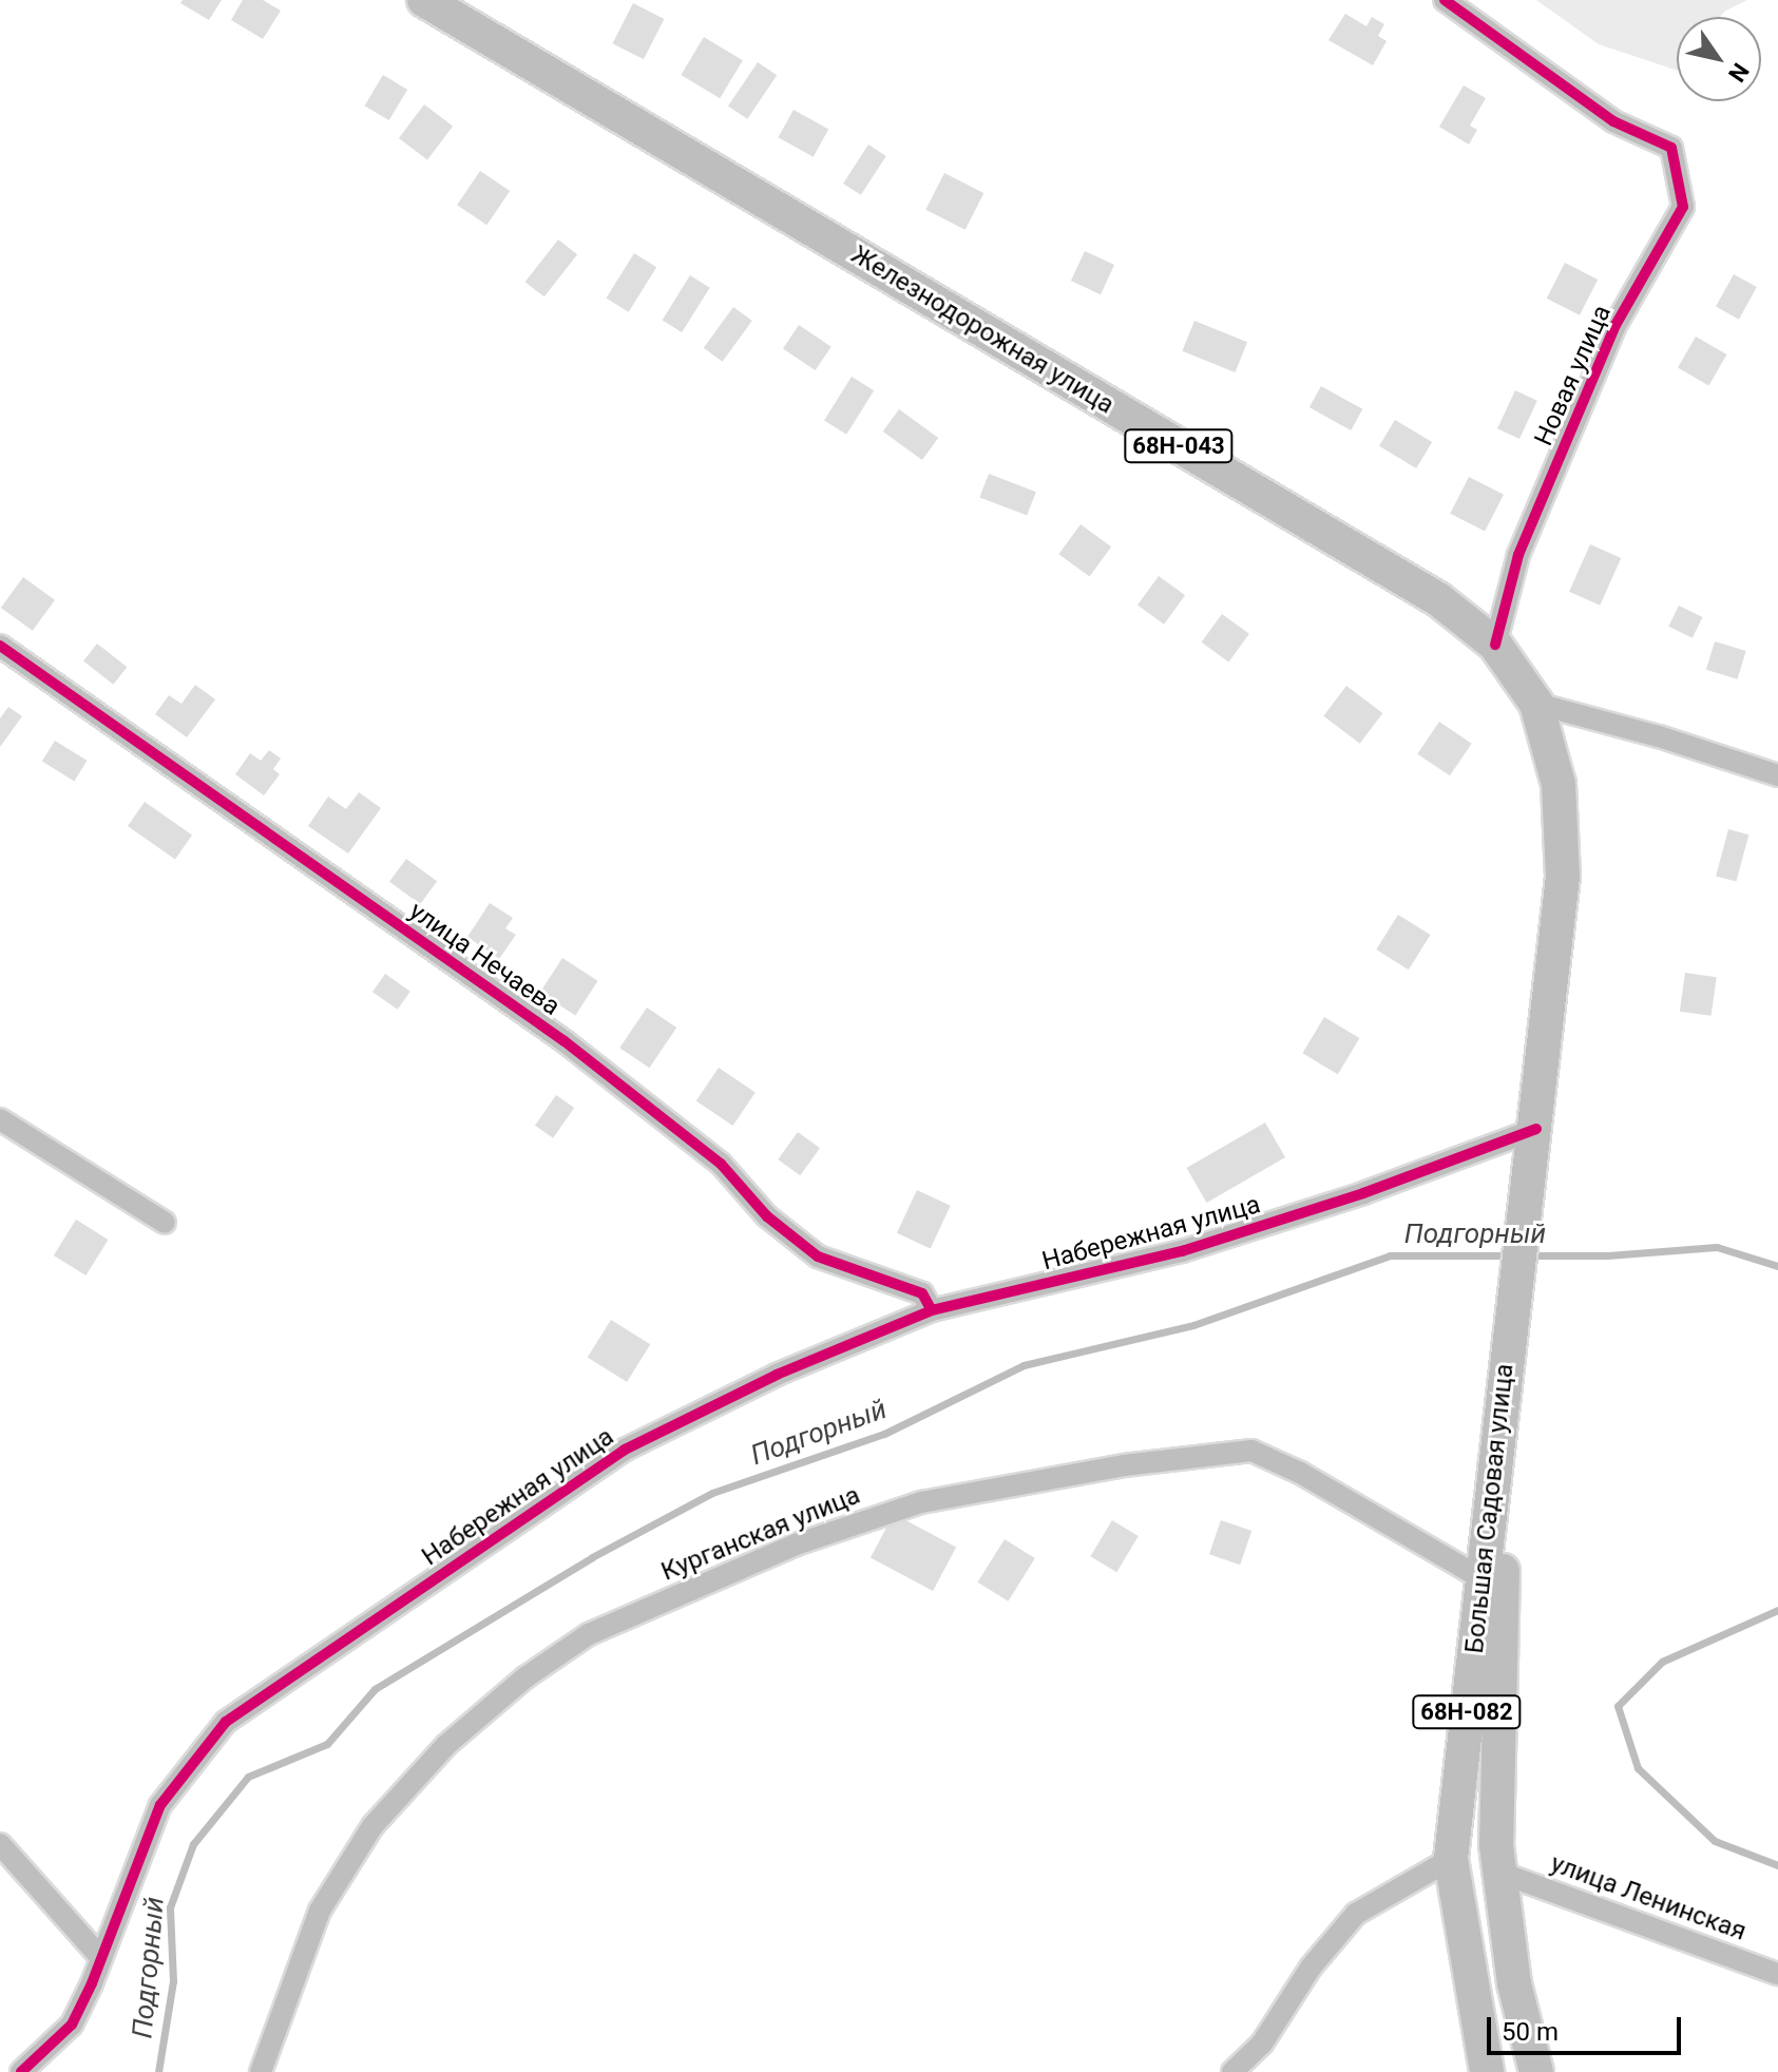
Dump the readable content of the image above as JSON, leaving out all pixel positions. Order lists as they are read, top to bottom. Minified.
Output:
{"streets":{"main road":["Железнодорожная улица","68Н-043","Большая Садовая улица","68Н-082"],"street":["Новая улица","улица Нечаева","Набережная улица","Курганская улица","улица Ленинская"]},"crossings":[["Железнодорожная улица","Новая улица"],["Железнодорожная улица","68Н-043"],["Железнодорожная улица","Набережная улица"],["68Н-043","Набережная улица"],["68Н-043","Большая Садовая улица"],["улица Нечаева","Набережная улица"],["Большая Садовая улица","Курганская улица"],["Большая Садовая улица","улица Ленинская"]],"water":["Подгорный"],"scale_bar":"50 m","north":"bottom right"}
